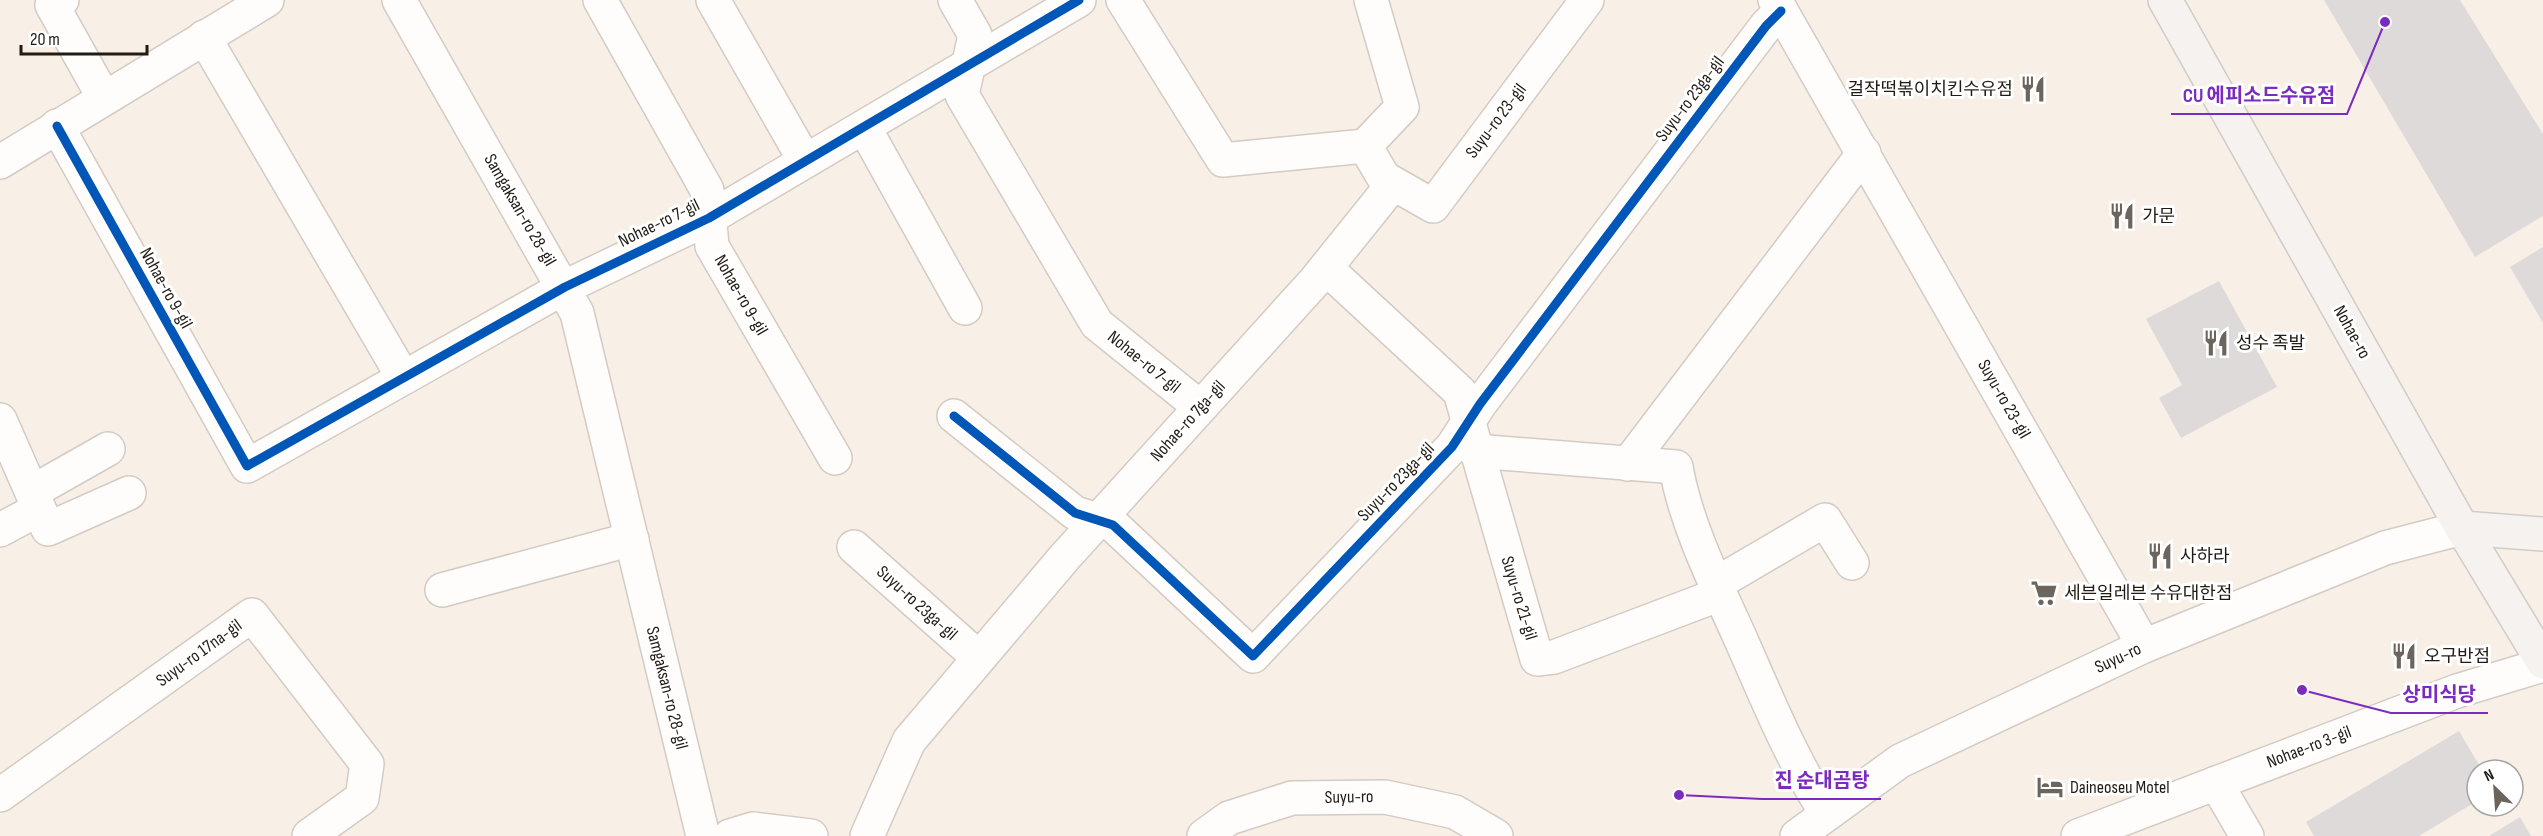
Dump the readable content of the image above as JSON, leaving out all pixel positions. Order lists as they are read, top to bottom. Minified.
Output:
{"streets":{"main road":["Nohae-ro"],"street":["Suyu-ro 23ga-gil","Suyu-ro 23-gil","Samgaksan-ro 28-gil","Nohae-ro 7-gil","Nohae-ro 9-gil","Nohae-ro 7ga-gil","Suyu-ro 21-gil","Suyu-ro 17na-gil","Suyu-ro","Nohae-ro 3-gil"]},"crossings":[["Suyu-ro 23ga-gil","Suyu-ro 23-gil"],["Suyu-ro 23ga-gil","Nohae-ro 7ga-gil"],["Suyu-ro 23ga-gil","Suyu-ro 21-gil"],["Suyu-ro 23-gil","Nohae-ro 7ga-gil"],["Suyu-ro 23-gil","Suyu-ro"],["Samgaksan-ro 28-gil","Nohae-ro 7-gil"],["Nohae-ro 7-gil","Nohae-ro 9-gil"],["Nohae-ro 7-gil","Nohae-ro 7ga-gil"],["Nohae-ro","Suyu-ro"],["Nohae-ro","Nohae-ro 3-gil"],["Nohae-ro 7ga-gil","Suyu-ro 21-gil"]],"places":{"other":["CU 에피소드수유점","상미식당","진 순대곰탕"],"restaurant":["걸작떡볶이치킨수유점","가문","성수 족발","사하라","오구반점"],"supermarket":["세븐일레븐 수유대한점"],"hotel":["Daineoseu Motel"]},"scale_bar":"20 m","north":"top left"}
